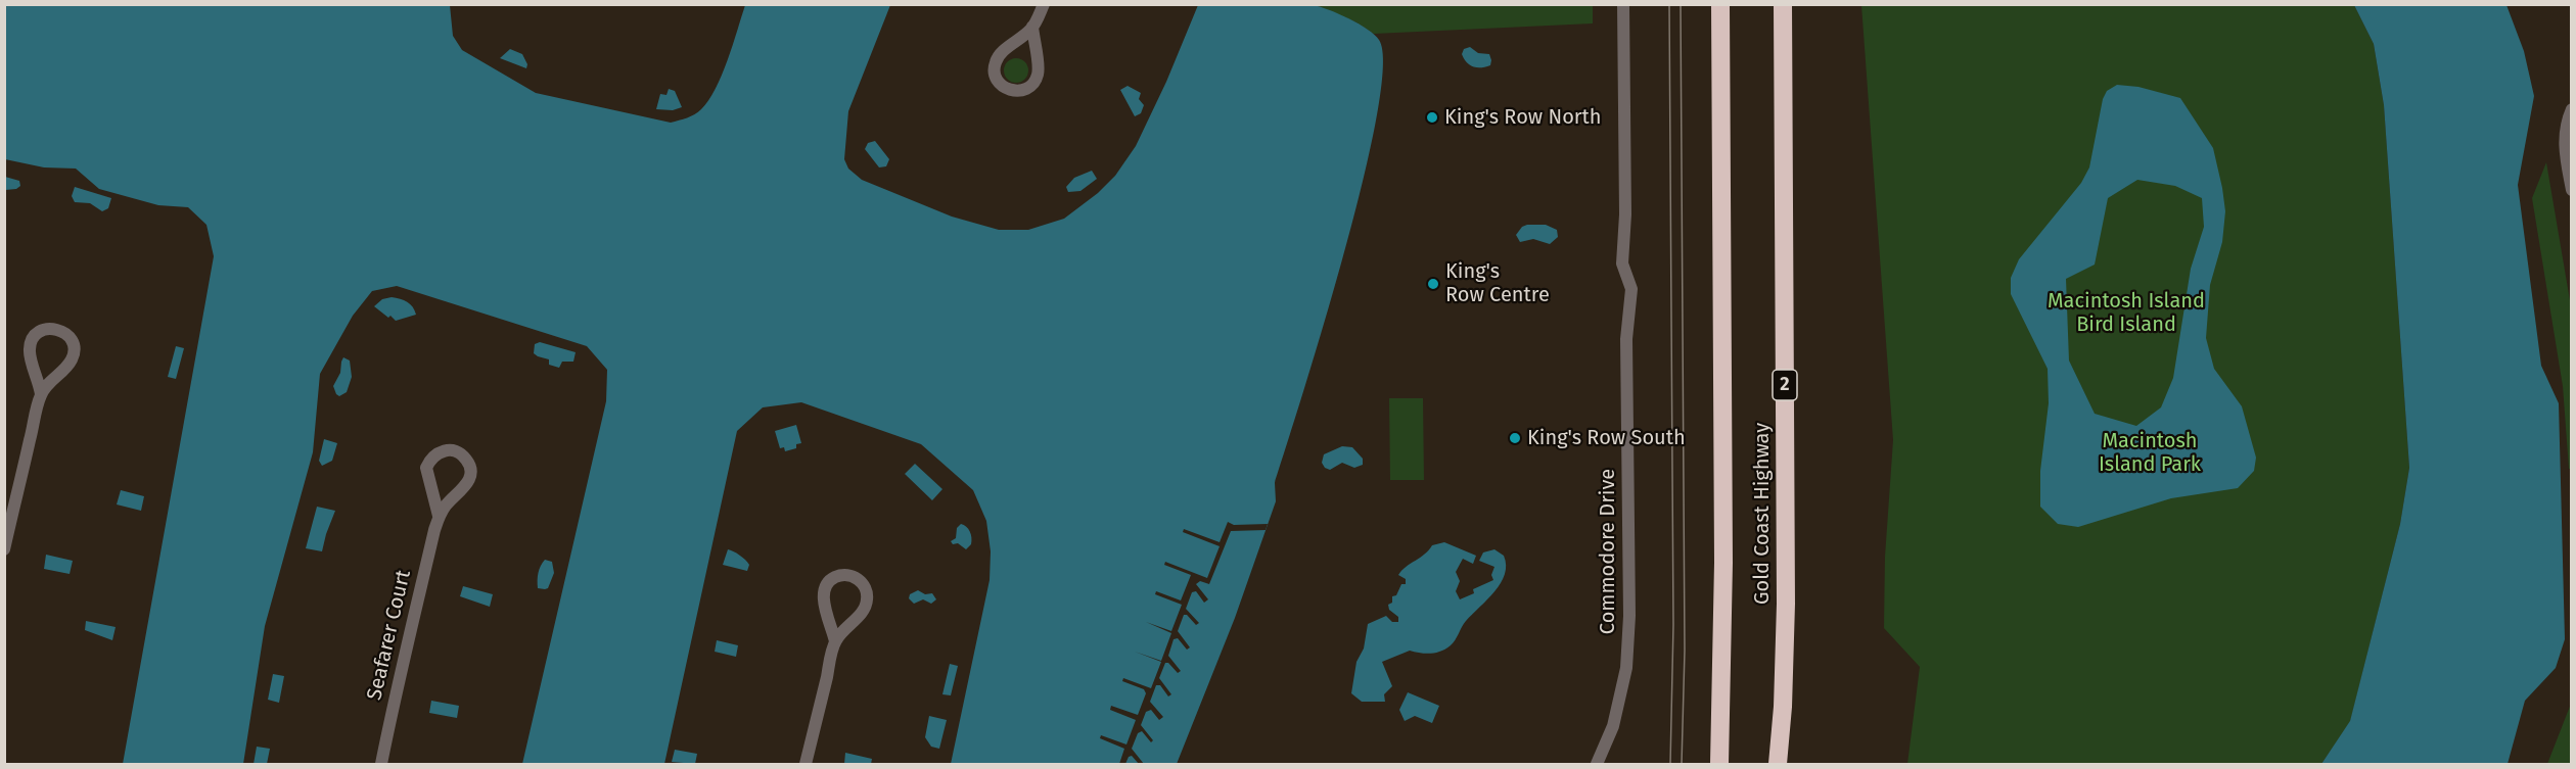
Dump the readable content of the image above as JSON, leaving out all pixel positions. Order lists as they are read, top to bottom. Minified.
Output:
{"streets":{"highway":["2","Gold Coast Highway"],"street":["Commodore Drive","Seafarer Court"]},"parks":["Macintosh Island Bird Island","Macintosh Island Park"],"places":["King's Row North","King's Row Centre","King's Row South"]}
